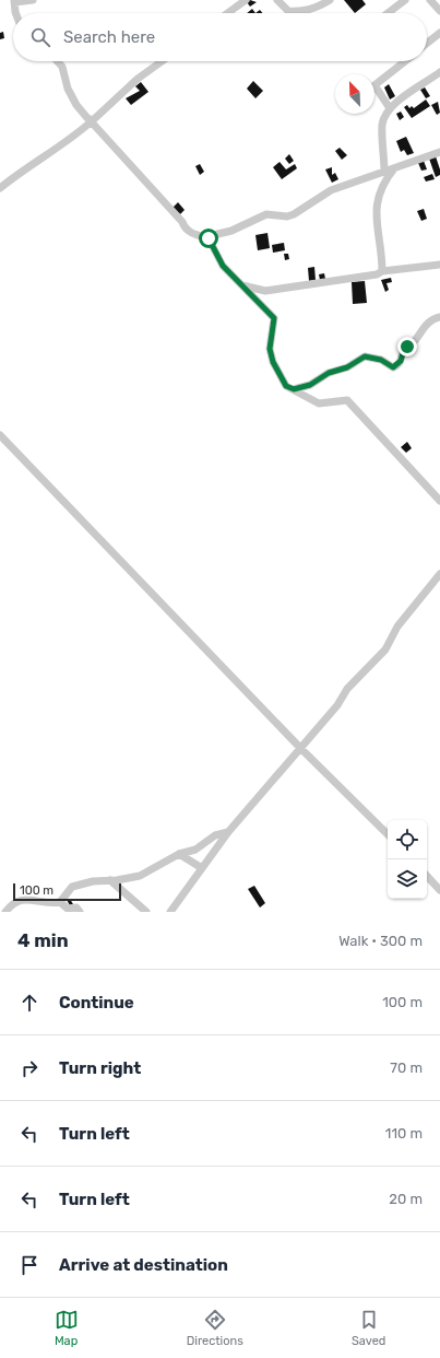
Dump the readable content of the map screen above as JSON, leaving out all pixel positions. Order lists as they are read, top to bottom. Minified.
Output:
{"scale_bar":"100 m","north":"top left","page":{"search":"Search here","scale":"100 m","heading":["4 min","Walk · 300 m"],"list":[["Continue","100 m"],["Turn right","70 m"],["Turn left","110 m"],["Turn left","20 m"],"Arrive at destination"],"nav":["Map","Directions","Saved"]}}
